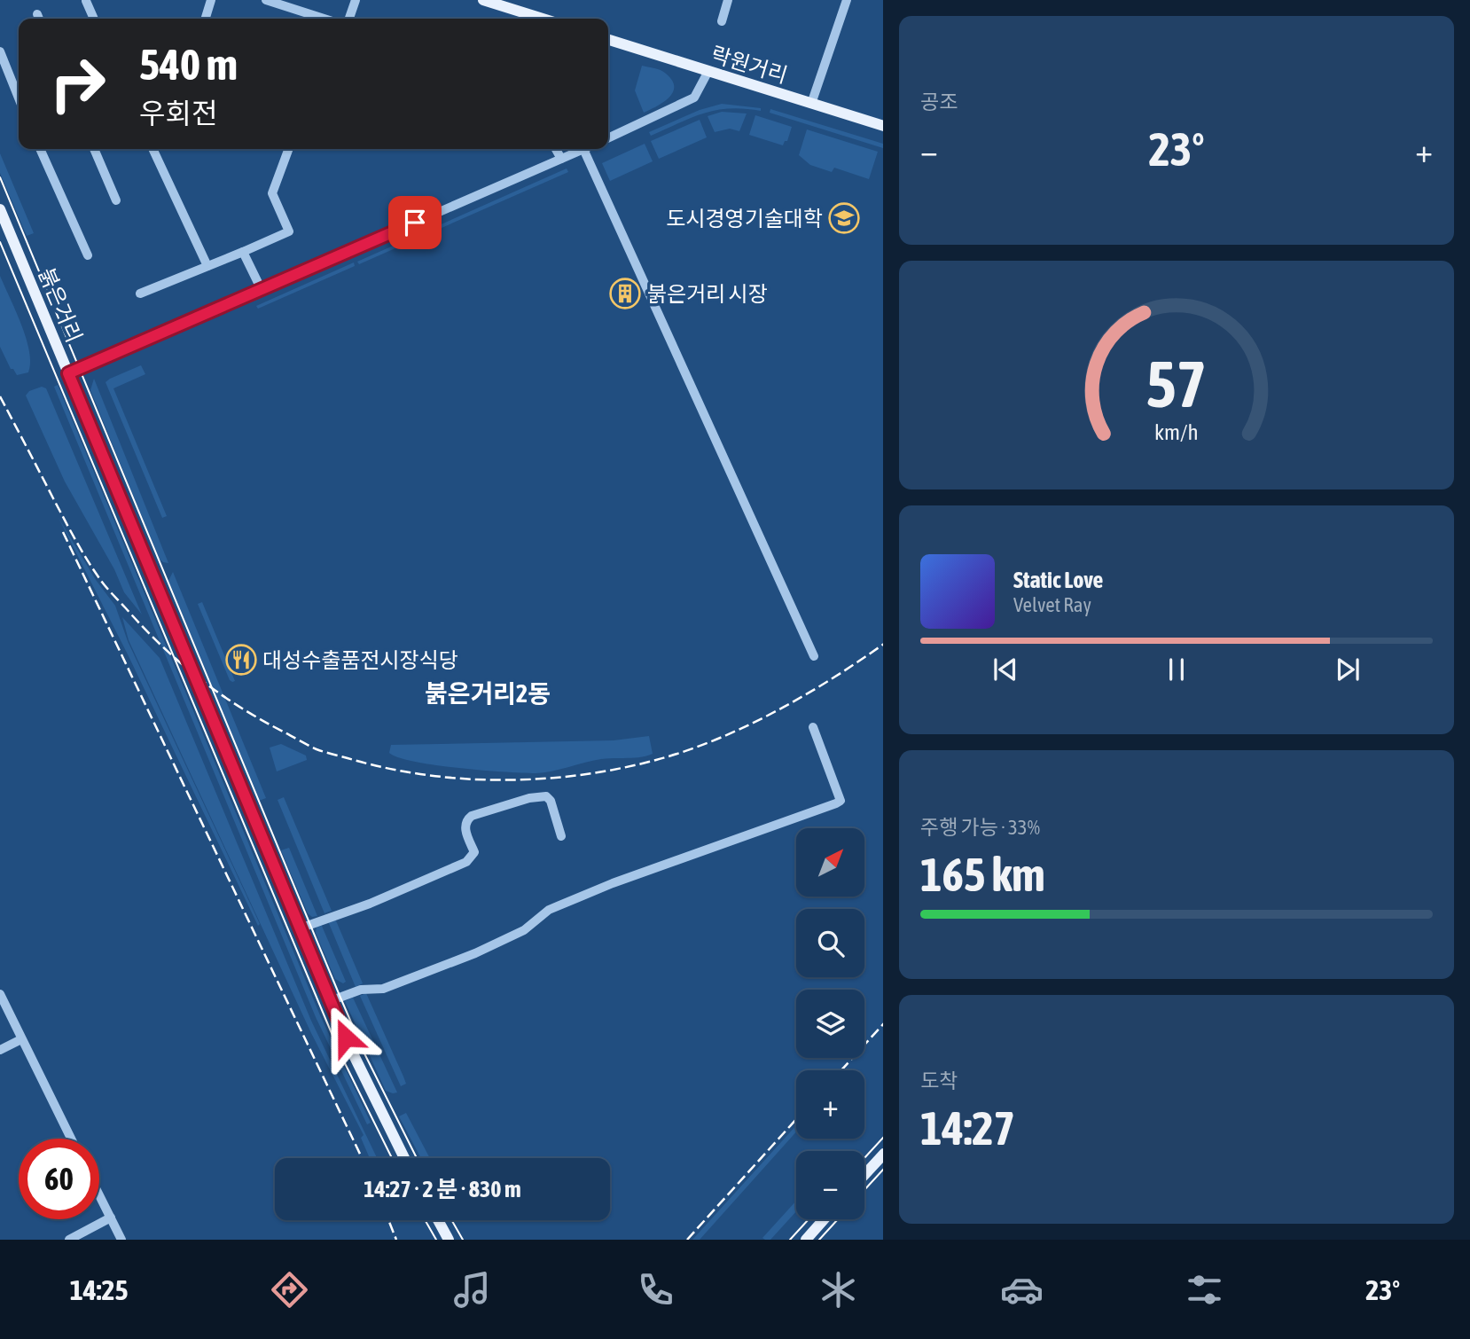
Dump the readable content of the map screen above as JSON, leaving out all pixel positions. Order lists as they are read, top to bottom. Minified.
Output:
{"streets":{"main road":["락원거리","붉은거리"]},"districts":["붉은거리2동"],"places":{"school or university":["도시경영기술대학"],"building":["붉은거리 시장"],"restaurant":["대성수출품전시장식당"]},"north":"top right","page":{"tile":["공조",["주행 가능 · 33%","165 km"],["도착","14:27"]],"turn":["540 m","우회전"],"heat":["−","23°","+"],"song":["Static Love","Velvet Ray"],"map_buttons":["+","−"],"limit":"60","trip":"14:27 · 2 분 · 830 m","tabs":["14:25","23°"],"gauge":["57","km/h"]}}
